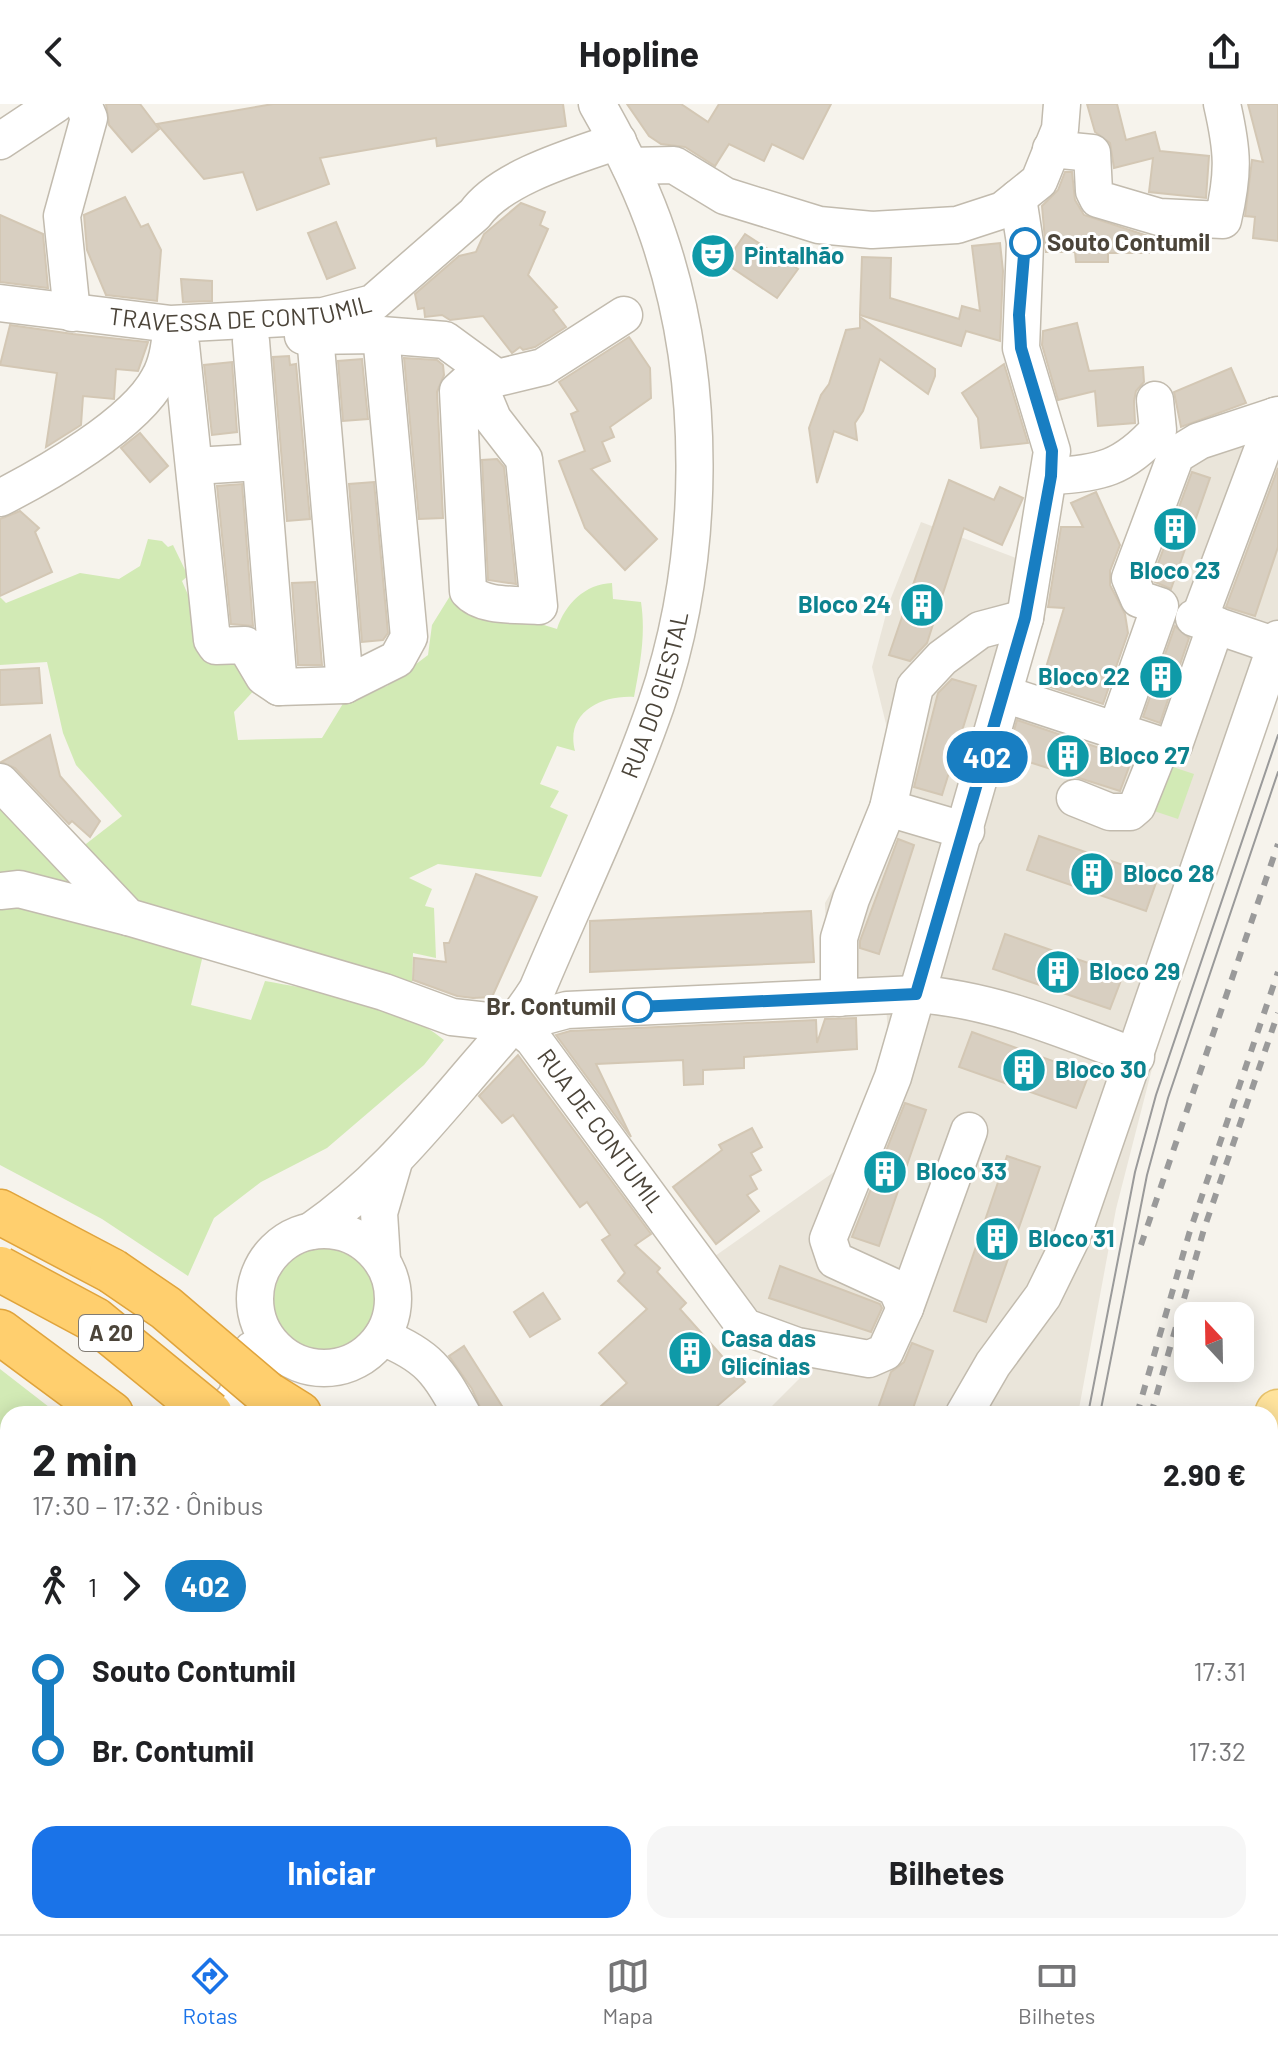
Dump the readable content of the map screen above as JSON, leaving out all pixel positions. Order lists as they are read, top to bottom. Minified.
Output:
{"streets":{"highway":["A 20"],"street":["TRAVESSA DE CONTUMIL","RUA DO GIESTAL","RUA DE CONTUMIL"]},"crossings":[["TRAVESSA DE CONTUMIL","RUA DO GIESTAL"],["RUA DO GIESTAL","RUA DE CONTUMIL"]],"places":{"other":["Souto Contumil","Br. Contumil"],"theatre":["Pintalhão"],"building":["Bloco 23","Bloco 24","Bloco 22","Bloco 27","Bloco 28","Bloco 29","Bloco 30","Bloco 33","Bloco 31","Casa das Glicínias"]},"lines":["bus line 402"],"north":"top","page":{"header":"Hopline","on_map":"402","heading":["2 min","17:30 – 17:32 · Ônibus","2.90 €"],"legs":["1","402"],"list":[{"name":"Souto Contumil","value":"17:31"},{"name":"Br. Contumil","value":"17:32"}],"buttons":["Iniciar","Bilhetes"],"tabs":["Rotas","Mapa","Bilhetes"]}}
